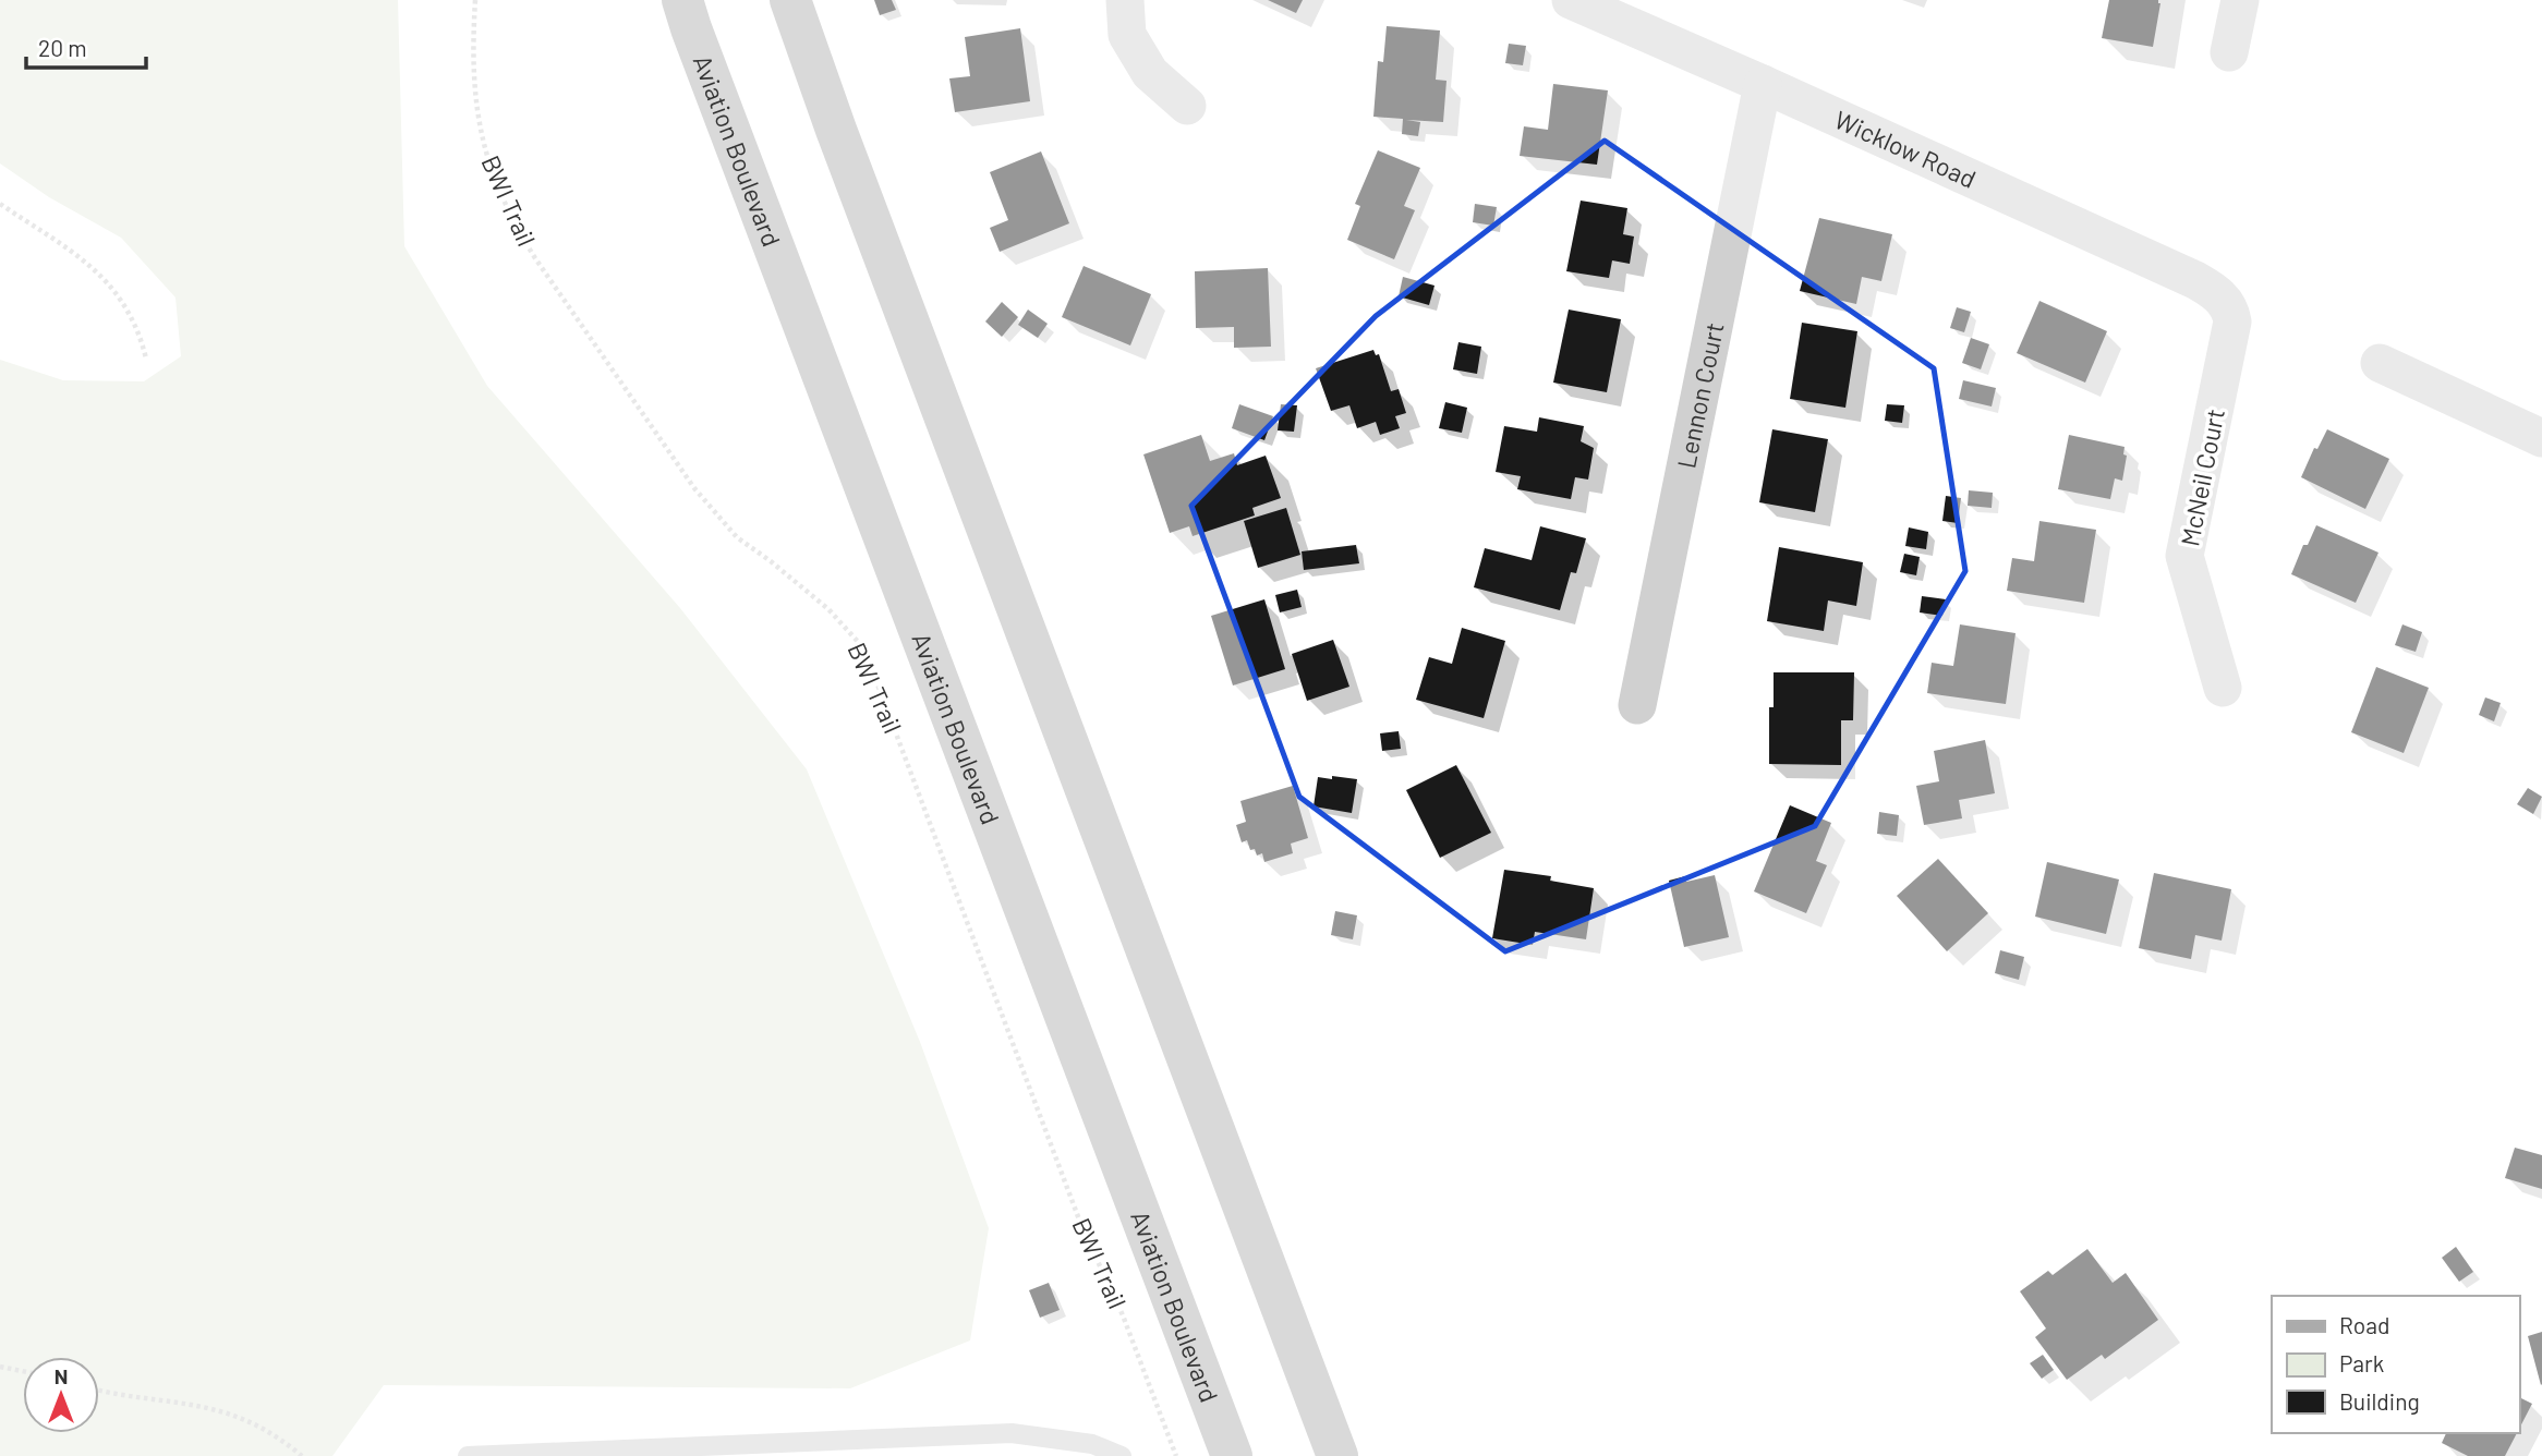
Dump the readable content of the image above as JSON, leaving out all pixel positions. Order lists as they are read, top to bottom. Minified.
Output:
{"streets":{"main road":["Aviation Boulevard"],"street":["Wicklow Road","Lennon Court","McNeil Court"],"path":["BWI Trail"]},"crossings":[["Wicklow Road","Lennon Court"],["Wicklow Road","McNeil Court"]],"legend":["Road","Park","Building"],"scale_bar":"20 m","north":"top"}
